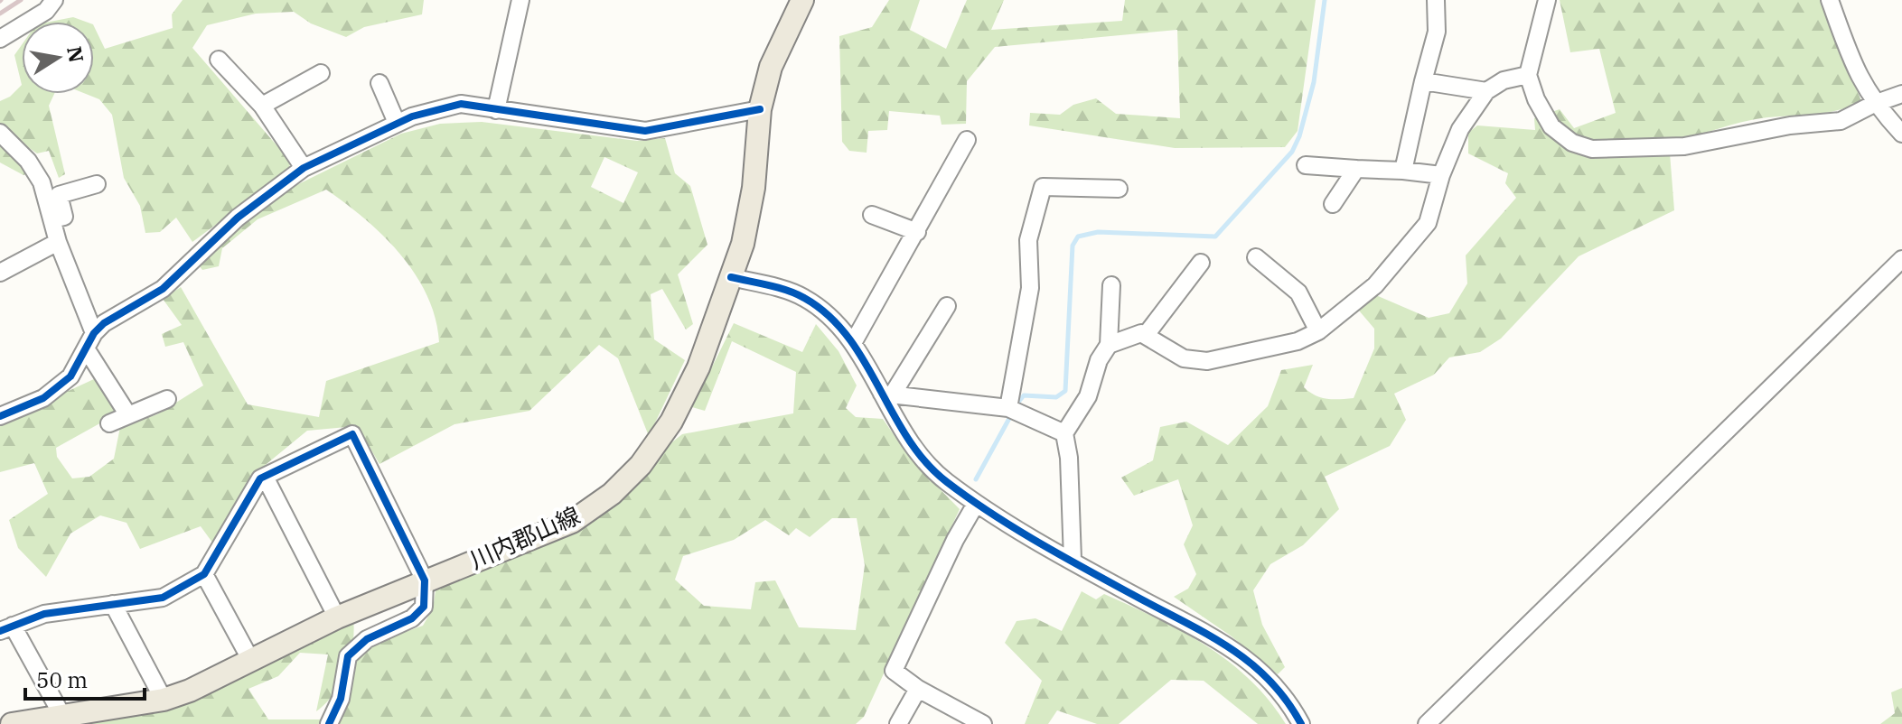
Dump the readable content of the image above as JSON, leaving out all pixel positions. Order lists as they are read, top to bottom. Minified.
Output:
{"streets":{"main road":["川内郡山線"]},"scale_bar":"50 m","north":"right"}
